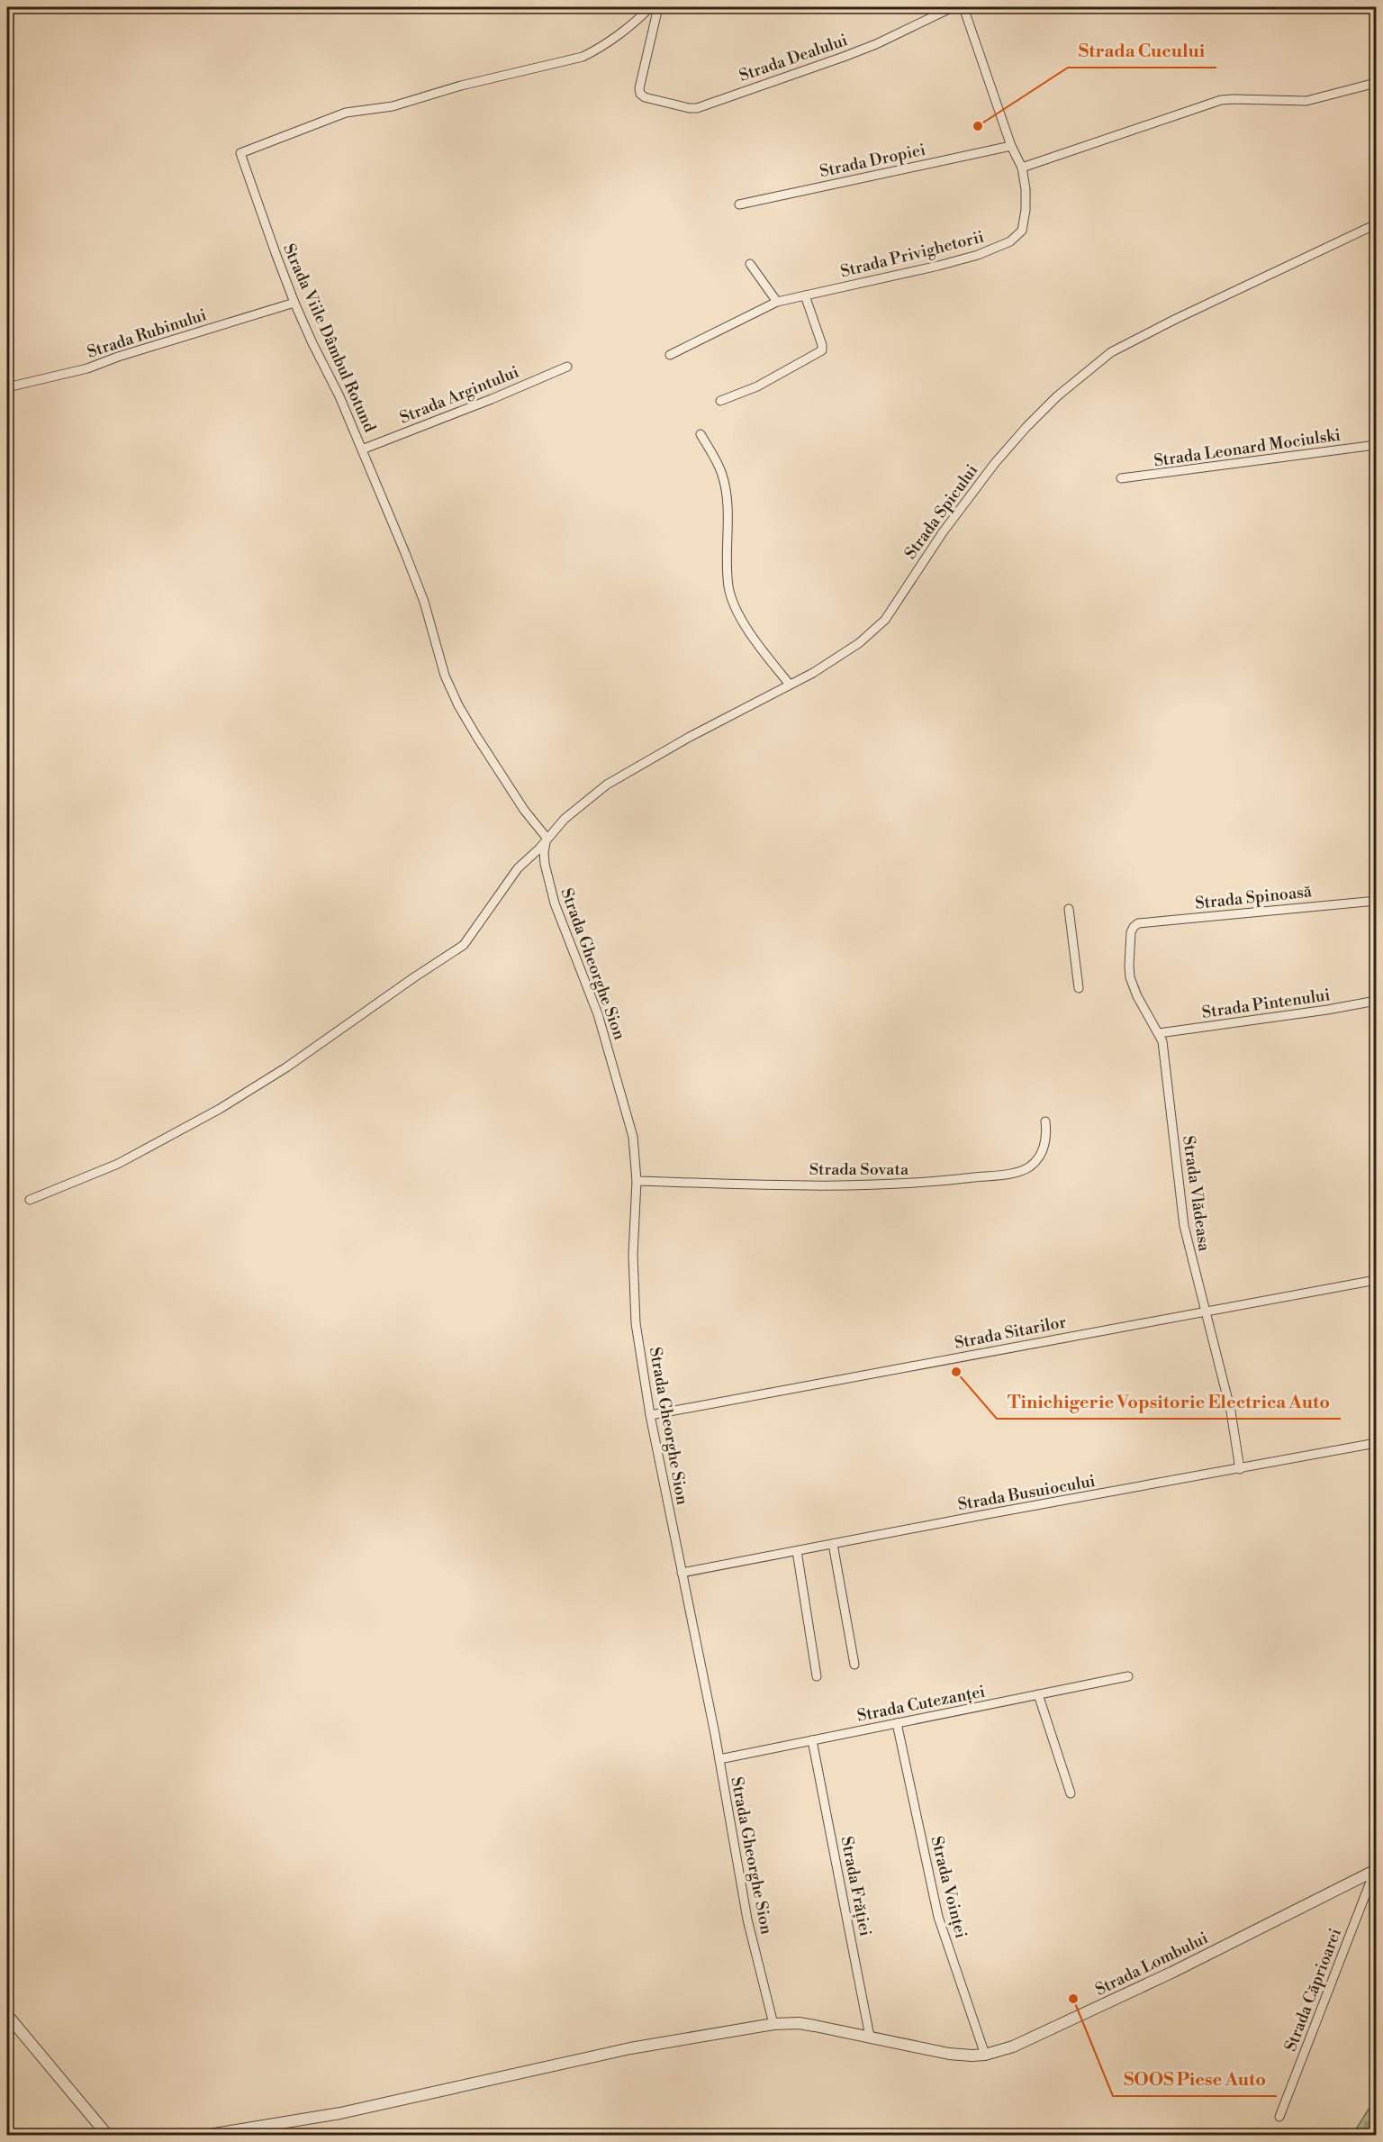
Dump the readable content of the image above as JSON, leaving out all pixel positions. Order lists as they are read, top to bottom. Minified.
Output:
{"streets":{"street":["Strada Dealului","Strada Dropiei","Strada Privighetorii","Strada Rubinului","Strada Viile Dâmbul Rotund","Strada Argintului","Strada Leonard Mociulski","Strada Spicului","Strada Spinoasă","Strada Gheorghe Sion","Strada Pintenului","Strada Sovata","Strada Vlădeasa","Strada Sitarilor","Strada Busuiocului","Strada Cutezanței","Strada Frăției","Strada Voinței","Strada Lombului","Strada Căprioarei"]},"crossings":[["Strada Rubinului","Strada Viile Dâmbul Rotund"],["Strada Viile Dâmbul Rotund","Strada Argintului"],["Strada Viile Dâmbul Rotund","Strada Spicului"],["Strada Viile Dâmbul Rotund","Strada Gheorghe Sion"],["Strada Spicului","Strada Gheorghe Sion"],["Strada Spinoasă","Strada Vlădeasa"],["Strada Gheorghe Sion","Strada Sovata"],["Strada Gheorghe Sion","Strada Sitarilor"],["Strada Gheorghe Sion","Strada Busuiocului"],["Strada Gheorghe Sion","Strada Cutezanței"],["Strada Gheorghe Sion","Strada Lombului"],["Strada Pintenului","Strada Vlădeasa"],["Strada Vlădeasa","Strada Sitarilor"],["Strada Vlădeasa","Strada Busuiocului"],["Strada Cutezanței","Strada Frăției"],["Strada Cutezanței","Strada Voinței"],["Strada Frăției","Strada Lombului"],["Strada Voinței","Strada Lombului"],["Strada Lombului","Strada Căprioarei"]],"places":["Strada Cucului","Tinichigerie Vopsitorie Electrica Auto","SOOS Piese Auto"]}
